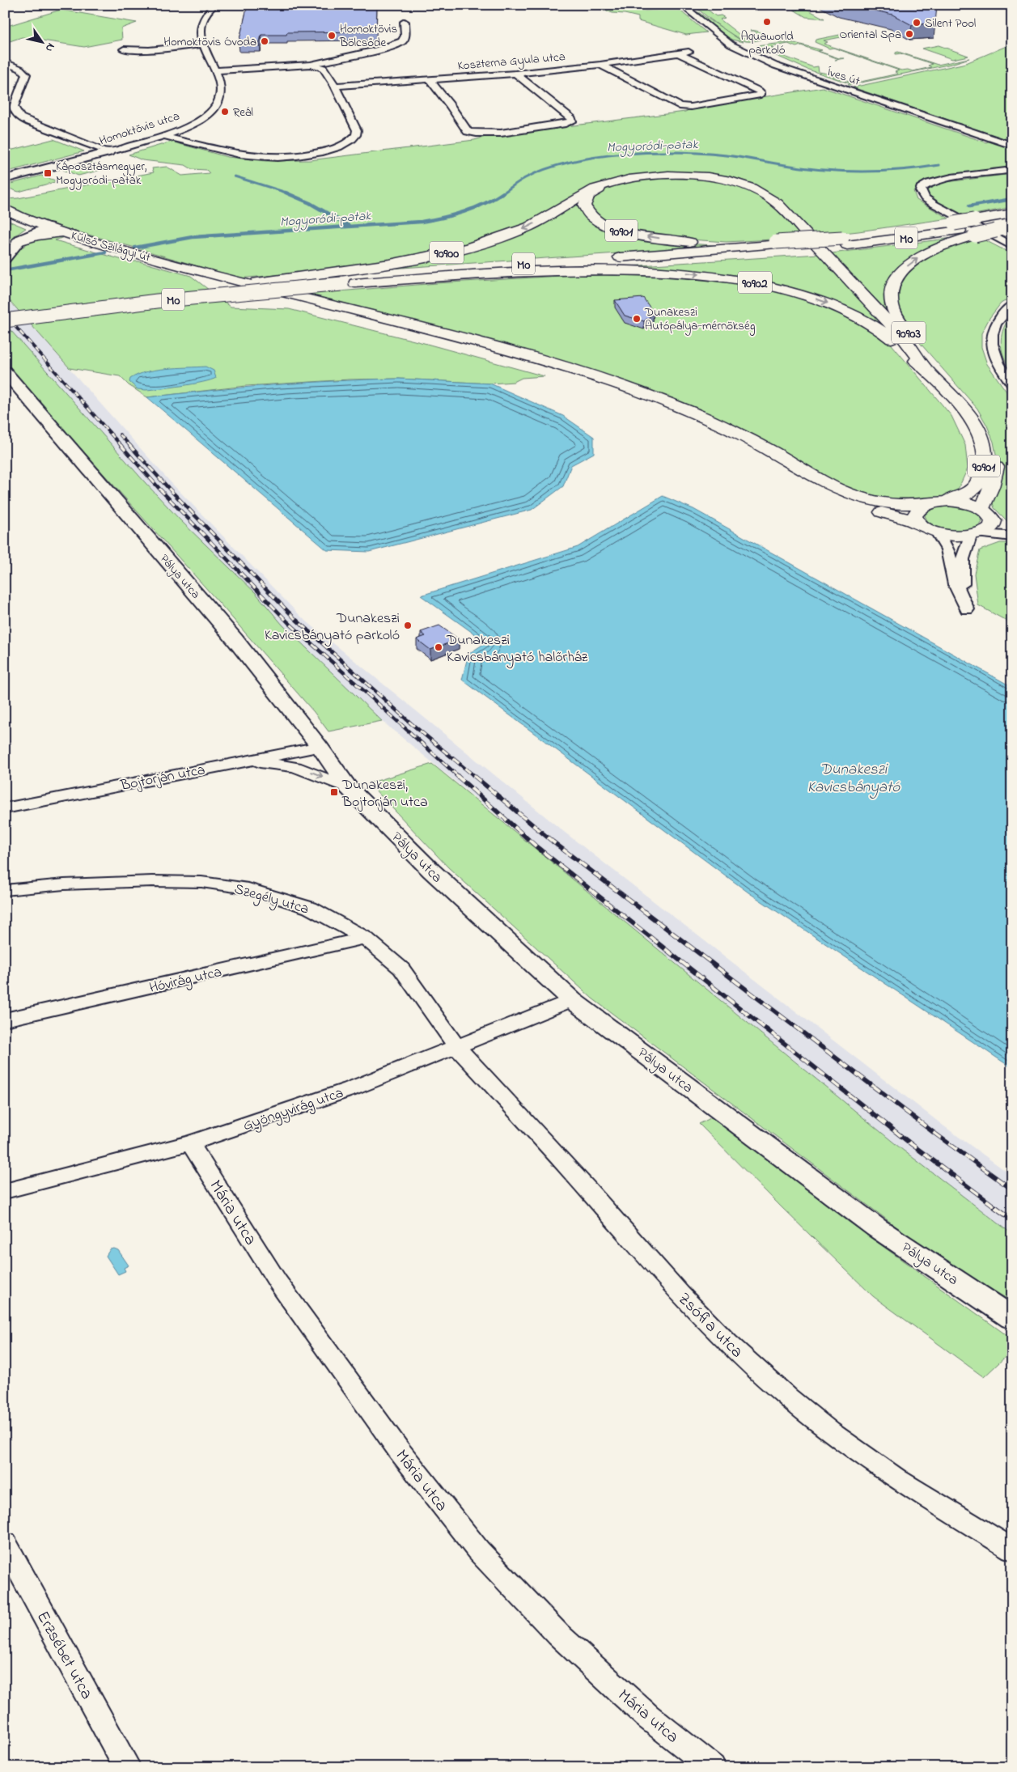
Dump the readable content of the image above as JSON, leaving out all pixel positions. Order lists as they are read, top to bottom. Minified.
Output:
{"streets":{"main road":["90901","M0","Külső Szilágyi út","90900","90902","90903"],"street":["Koszterna Gyula utca","Íves út","Homoktövis utca","Pálya utca","Bojtorján utca","Szegély utca","Hóvirág utca","Gyöngyvirág utca","Mária utca","Zsófia utca","Erzsébet utca"]},"crossings":[["90901","M0"],["90901","90900"],["90901","90902"],["90901","90903"],["M0","90900"],["M0","90902"],["M0","90903"],["90902","90903"],["Pálya utca","Bojtorján utca"],["Pálya utca","Gyöngyvirág utca"],["Szegély utca","Hóvirág utca"],["Szegély utca","Gyöngyvirág utca"],["Szegély utca","Zsófia utca"],["Gyöngyvirág utca","Mária utca"],["Gyöngyvirág utca","Zsófia utca"]],"water":["Mogyoródi-patak","Dunakeszi Kavicsbányató"],"places":{"other":["Aquaworld parkoló","Silent Pool","Oriental Spa","Homoktövis Bölcsőde","Homoktövis Óvoda","Reál","Dunakeszi Autópálya-mérnökség","Dunakeszi Kavicsbányató parkoló","Dunakeszi Kavicsbányató halőrház"],"transit":["Káposztásmegyer, Mogyoródi-patak","Dunakeszi, Bojtorján utca"]},"north":"bottom right"}
